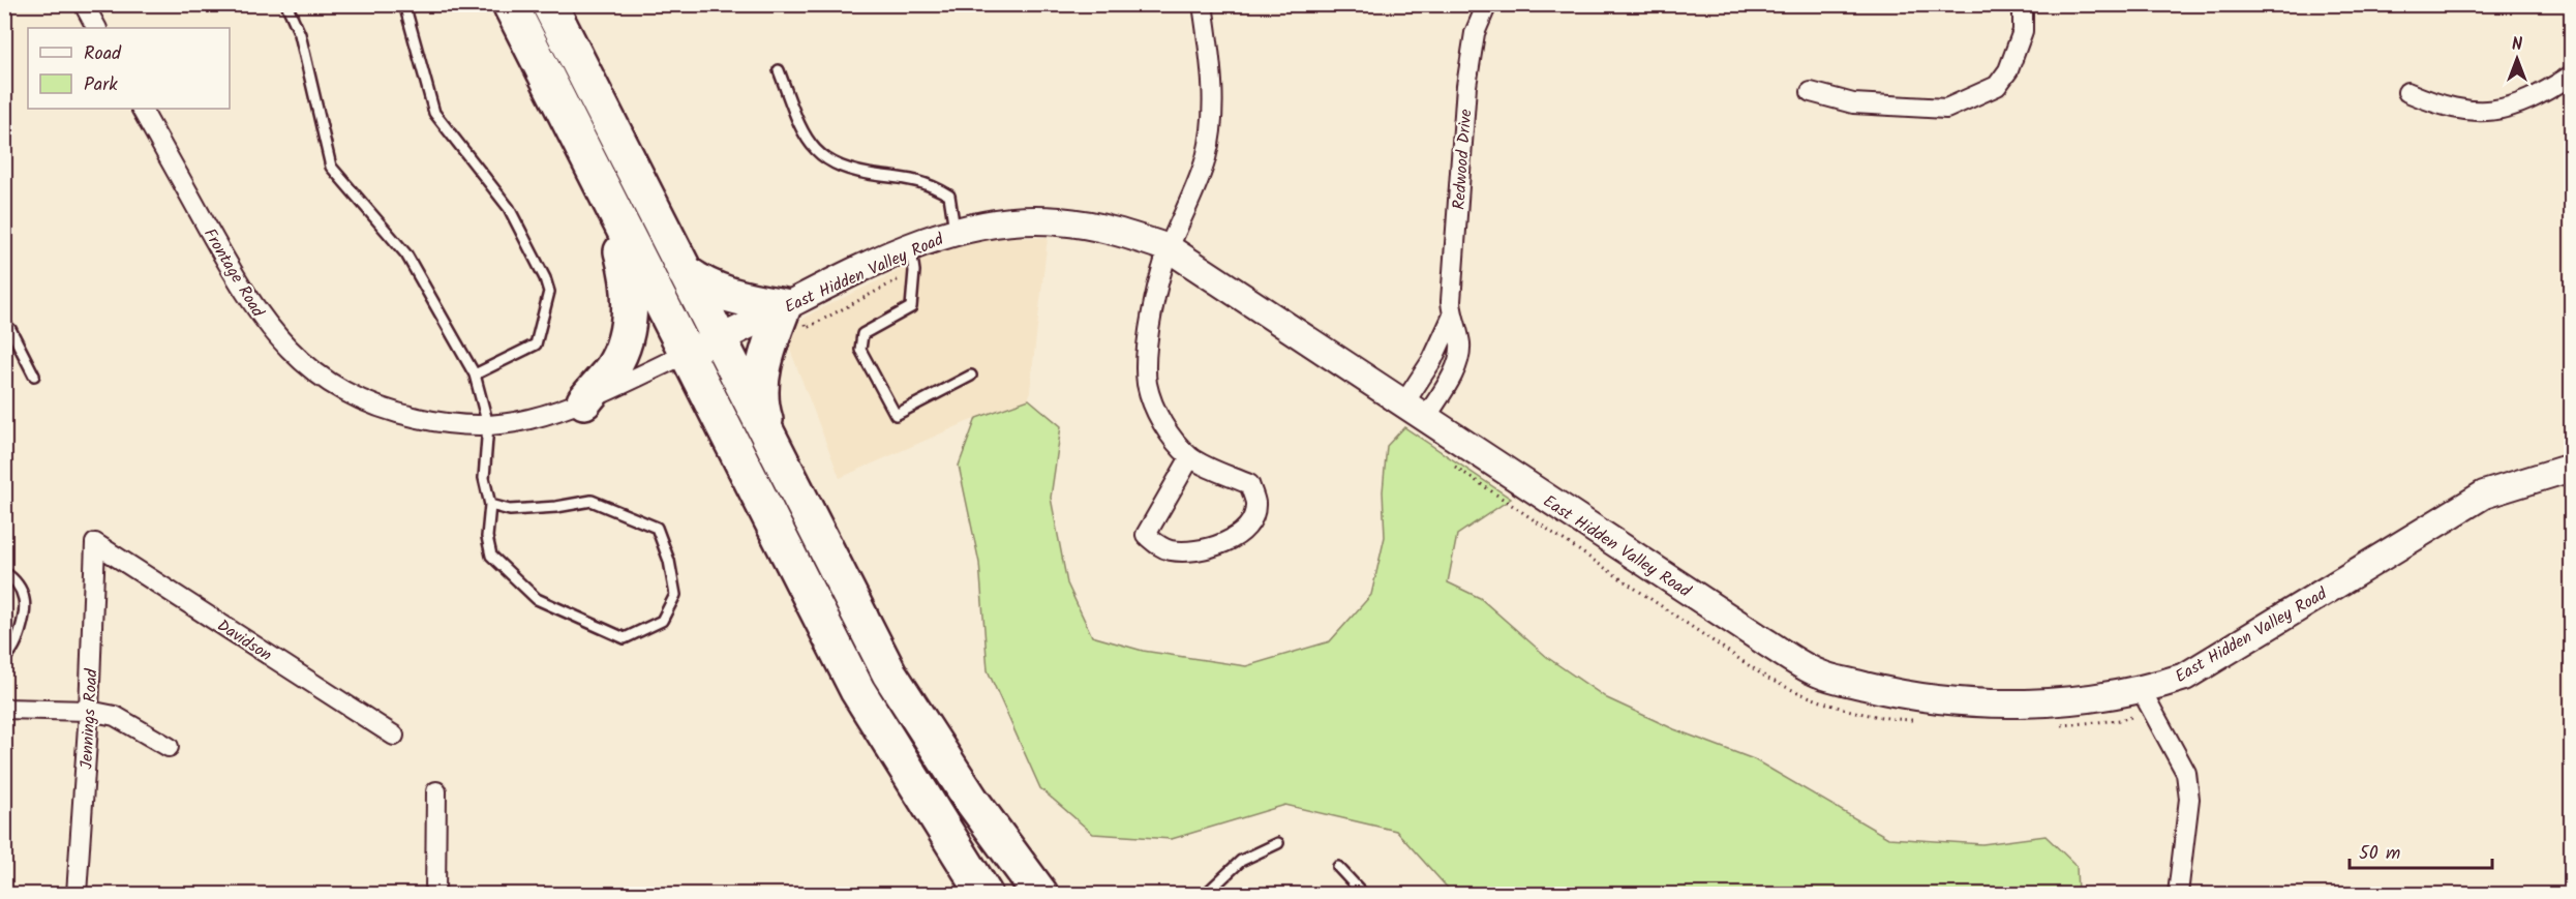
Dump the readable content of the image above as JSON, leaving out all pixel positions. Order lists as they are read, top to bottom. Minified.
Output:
{"streets":{"main road":["East Hidden Valley Road"],"street":["Redwood Drive","Frontage Road","Davidson","Jennings Road"]},"crossings":[["Redwood Drive","East Hidden Valley Road"],["Frontage Road","East Hidden Valley Road"],["Davidson","Jennings Road"]],"legend":["Road","Park"],"scale_bar":"50 m","north":"top"}
